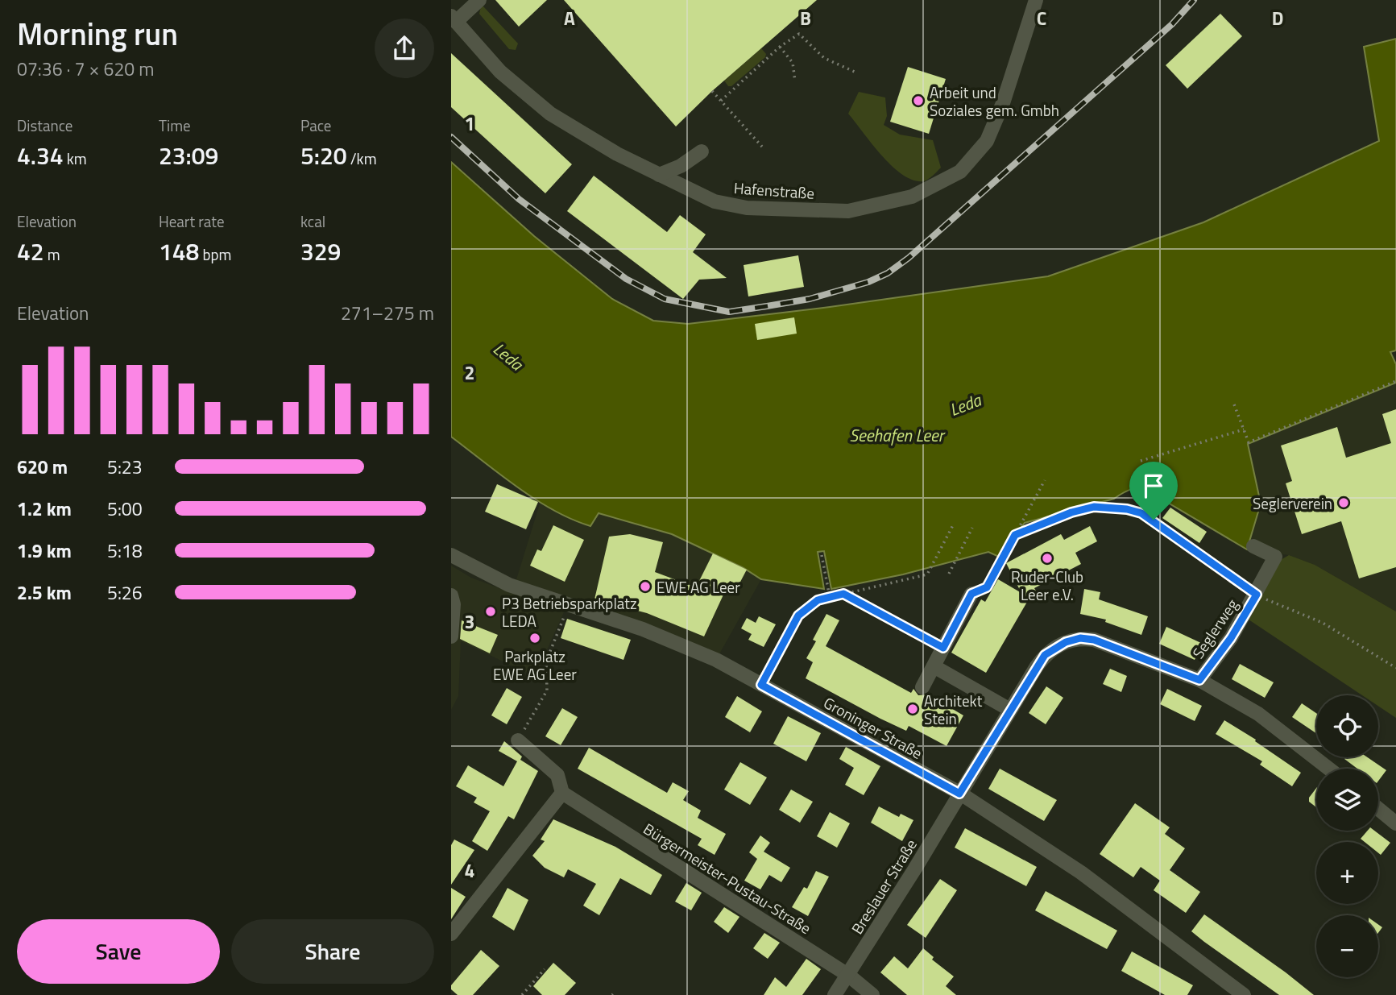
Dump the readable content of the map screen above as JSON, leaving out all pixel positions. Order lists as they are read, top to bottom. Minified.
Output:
{"streets":{"street":["Hafenstraße","Seglerweg","Groninger Straße","Bürgermeister-Pustau-Straße","Breslauer Straße"]},"crossings":[["Seglerweg","Breslauer Straße"],["Groninger Straße","Breslauer Straße"],["Bürgermeister-Pustau-Straße","Breslauer Straße"]],"water":["Leda","Seehafen Leer"],"places":["Arbeit und Soziales gem. Gmbh","Seglerverein","Ruder-Club Leer e.V.","EWE AG Leer","P3 Betriebsparkplatz LEDA","Parkplatz EWE AG Leer","Architekt Stein"],"page":{"heading":["Morning run","07:36 · 7 × 620 m"],"stats":[["Distance","4.34 km"],["Time","23:09"],["Pace","5:20 /km"],["Elevation","42 m"],["Heart rate","148 bpm"],["kcal","329"]],"chart":["Elevation","271–275 m"],"list":[{"name":"620 m","note":"5:23"},{"name":"1.2 km","note":"5:00"},{"name":"1.9 km","note":"5:18"},{"name":"2.5 km","note":"5:26"}],"map_buttons":["+","−"],"buttons":["Save","Share"]},"grid":{"columns":["A","B","C","D"],"rows":["1","2","3","4"]}}
